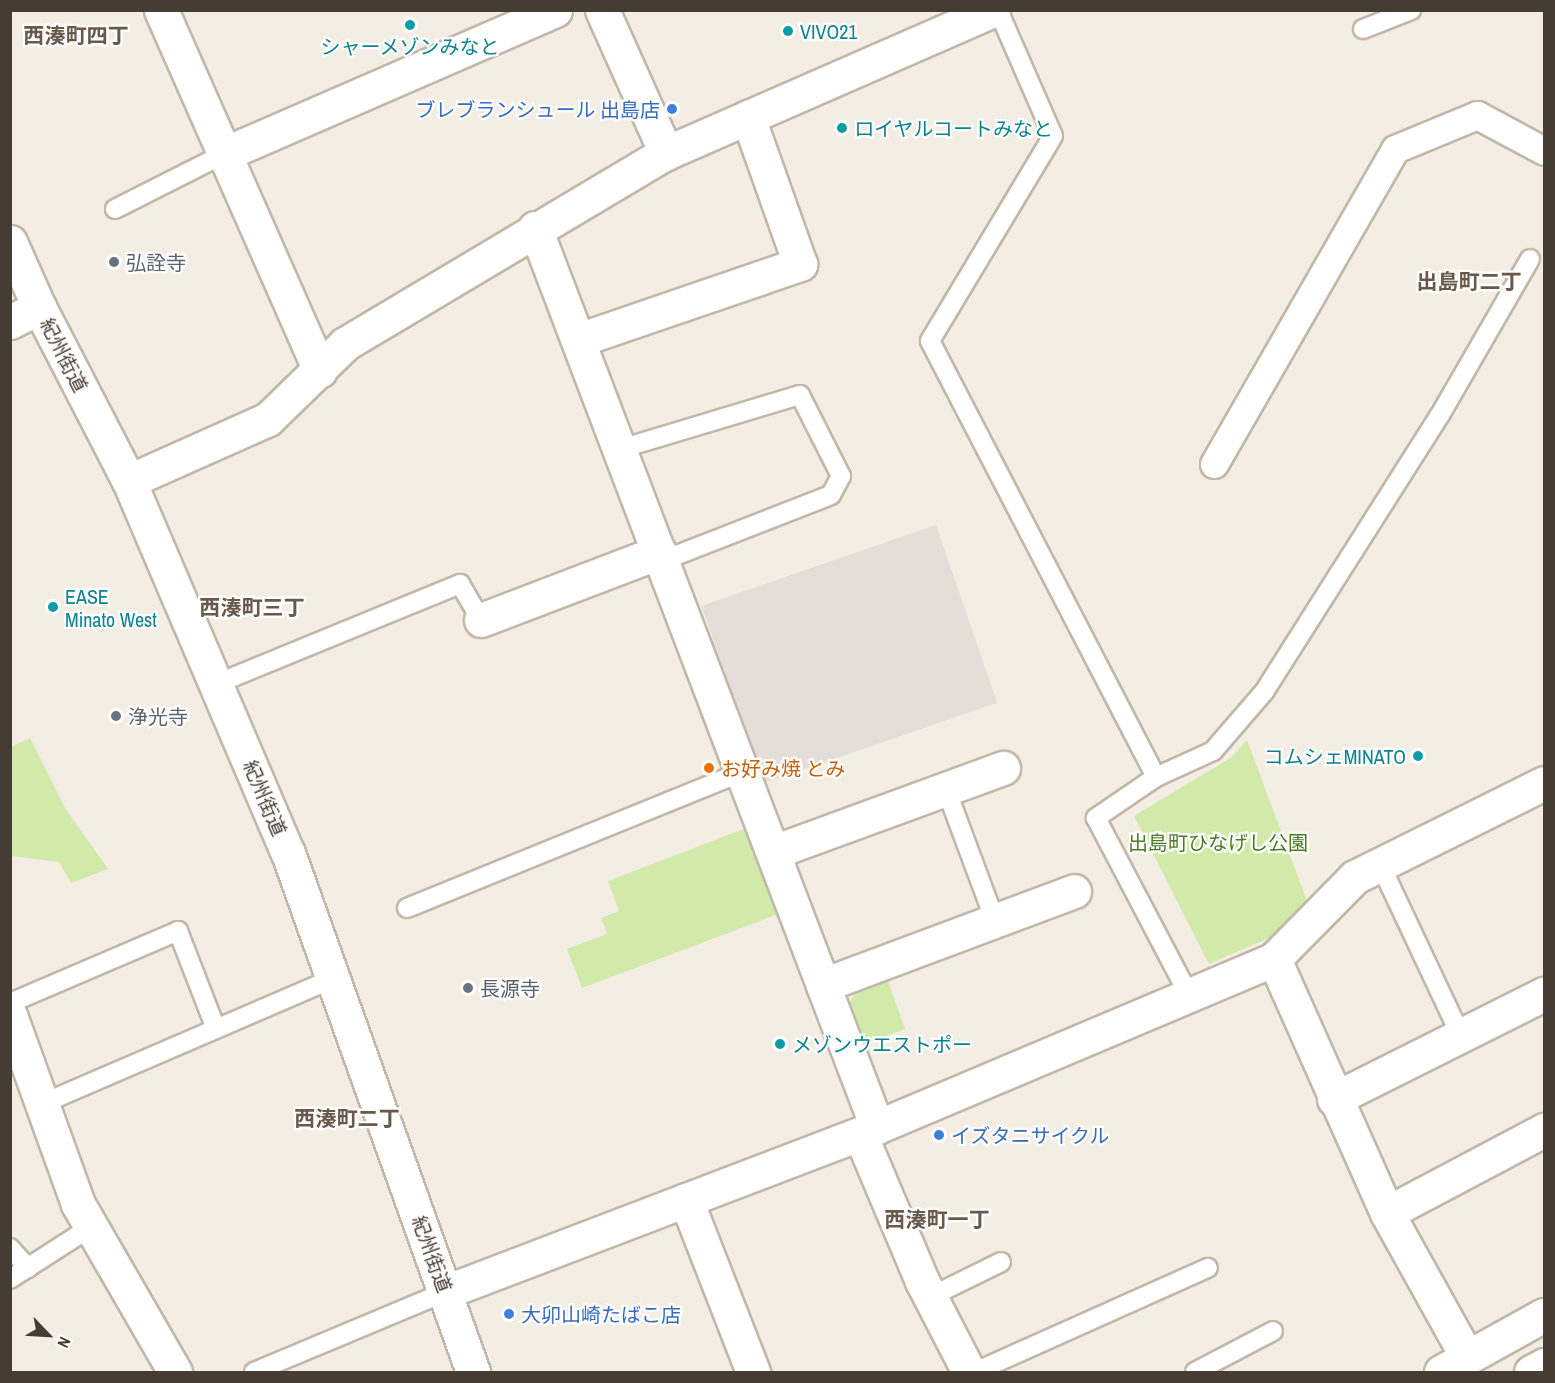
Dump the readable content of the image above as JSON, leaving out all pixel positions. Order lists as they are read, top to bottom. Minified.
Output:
{"streets":{"street":["紀州街道"]},"districts":["西湊町四丁","出島町二丁","西湊町三丁","西湊町二丁","西湊町一丁"],"parks":["出島町ひなげし公園"],"places":["シャーメゾンみなと","VIVO21","ブレブランシュール 出島店","ロイヤルコートみなと","弘詮寺","EASE Minato West","浄光寺","コムシェMINATO","お好み焼 とみ","長源寺","メゾンウエストポー","イズタニサイクル","大卯山崎たばこ店"],"north":"bottom right"}
